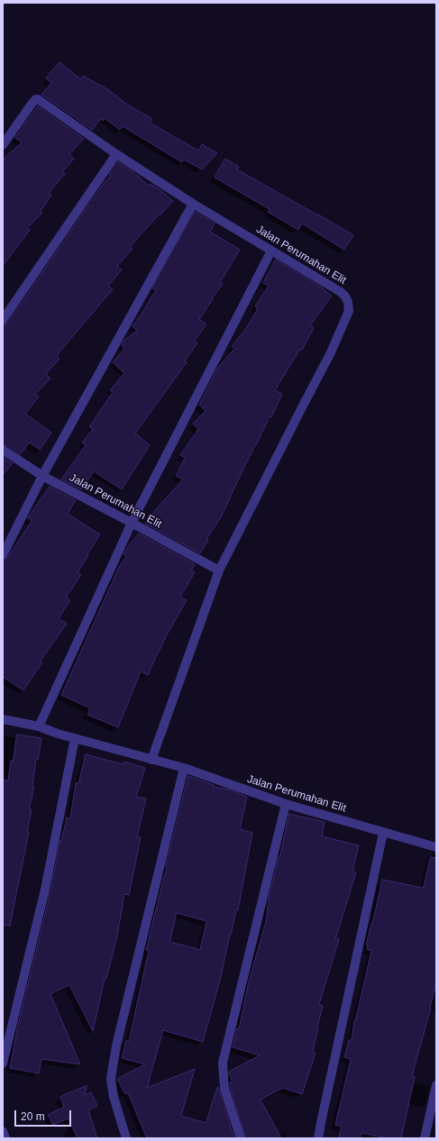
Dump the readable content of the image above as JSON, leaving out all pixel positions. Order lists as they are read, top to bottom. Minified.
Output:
{"streets":{"street":["Jalan Perumahan Elit"]},"scale_bar":"20 m"}
